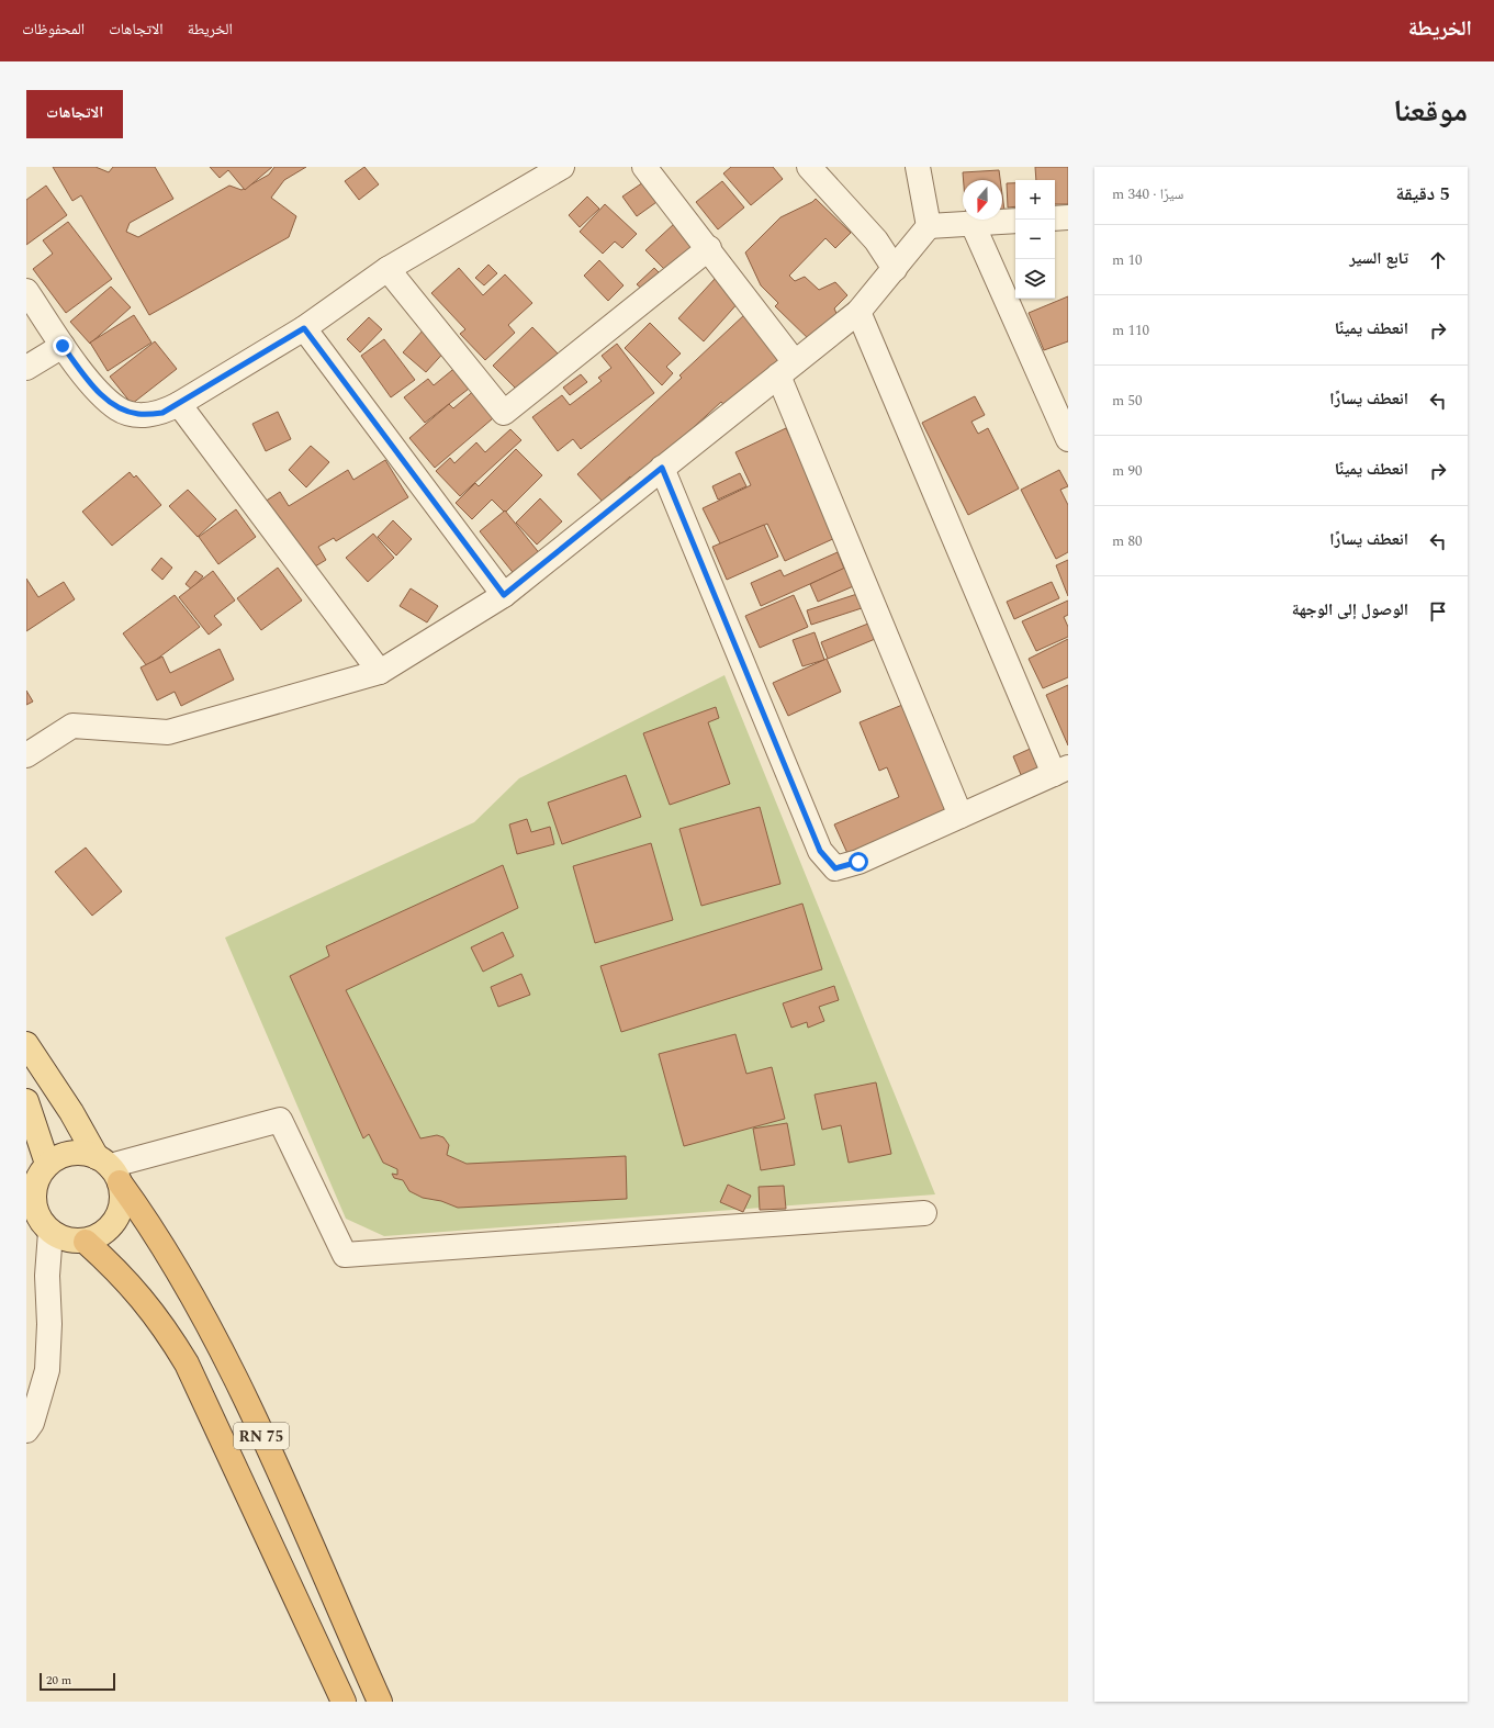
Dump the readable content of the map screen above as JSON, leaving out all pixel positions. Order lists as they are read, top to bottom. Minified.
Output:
{"streets":{"highway":["RN 75"]},"scale_bar":"20 m","north":"bottom","page":{"header":"الخريطة","nav":["الخريطة","الاتجاهات","المحفوظات"],"title":"موقعنا","buttons":"الاتجاهات","heading":["5 دقيقة","سيرًا · 340 m"],"map_buttons":["+","−"],"list":[["تابع السير","10 m"],["انعطف يمينًا","110 m"],["انعطف يسارًا","50 m"],["انعطف يمينًا","90 m"],["انعطف يسارًا","80 m"],"الوصول إلى الوجهة"],"scale":"20 m"}}
